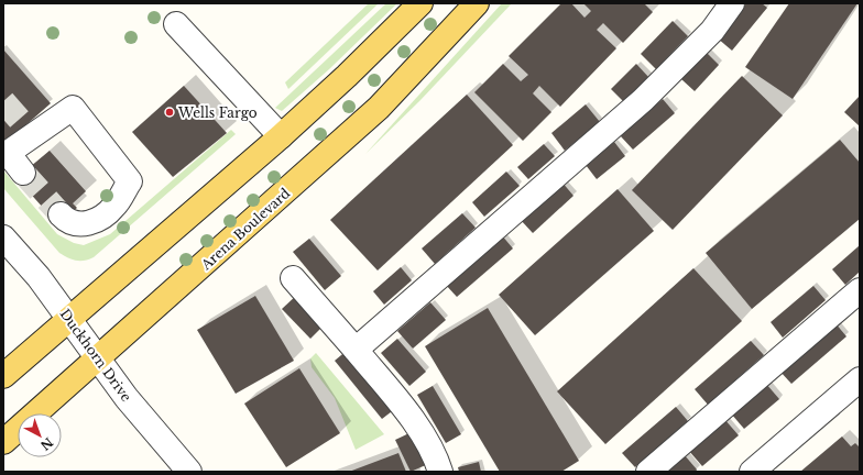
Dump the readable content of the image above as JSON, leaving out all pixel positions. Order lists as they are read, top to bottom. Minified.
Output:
{"streets":{"main road":["Arena Boulevard"],"street":["Duckhorn Drive"]},"crossings":[["Arena Boulevard","Duckhorn Drive"]],"places":["Wells Fargo"],"north":"bottom right"}
